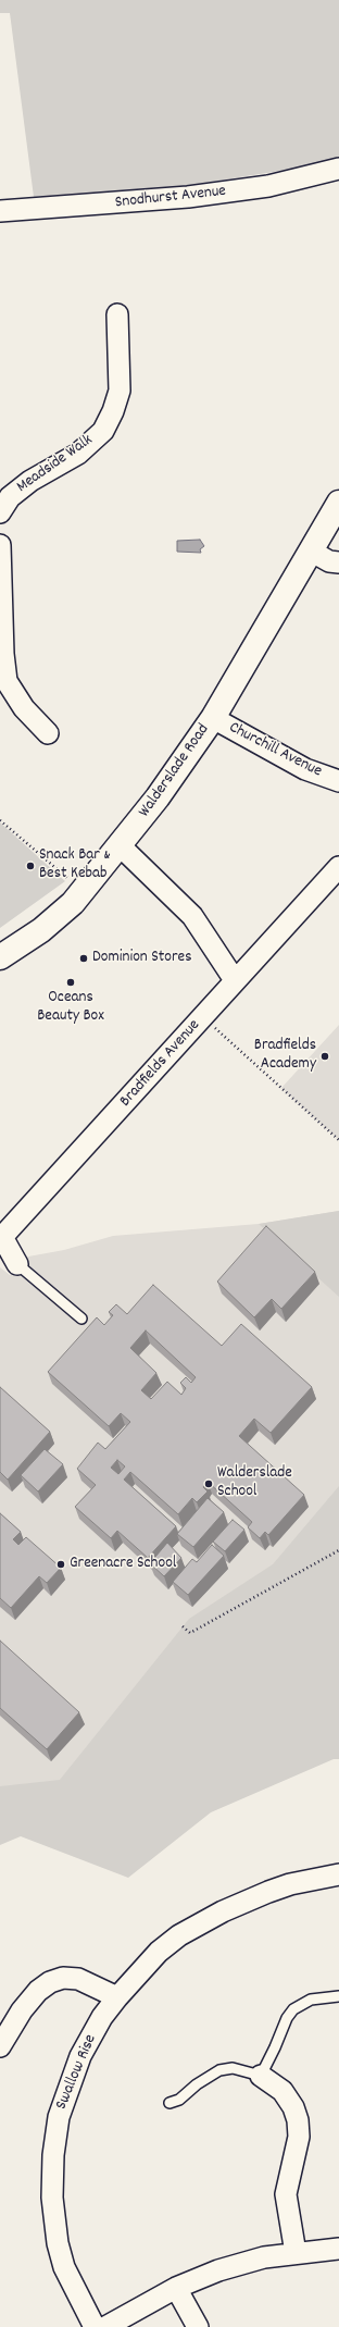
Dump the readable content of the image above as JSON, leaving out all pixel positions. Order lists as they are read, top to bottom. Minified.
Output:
{"streets":{"street":["Snodhurst Avenue","Meadside Walk","Churchill Avenue","Walderslade Road","Bradfields Avenue","Swallow Rise"]},"crossings":[["Churchill Avenue","Walderslade Road"]],"places":["Snack Bar & Best Kebab","Dominion Stores","Oceans Beauty Box","Bradfields Academy","Walderslade School","Greenacre School"]}
